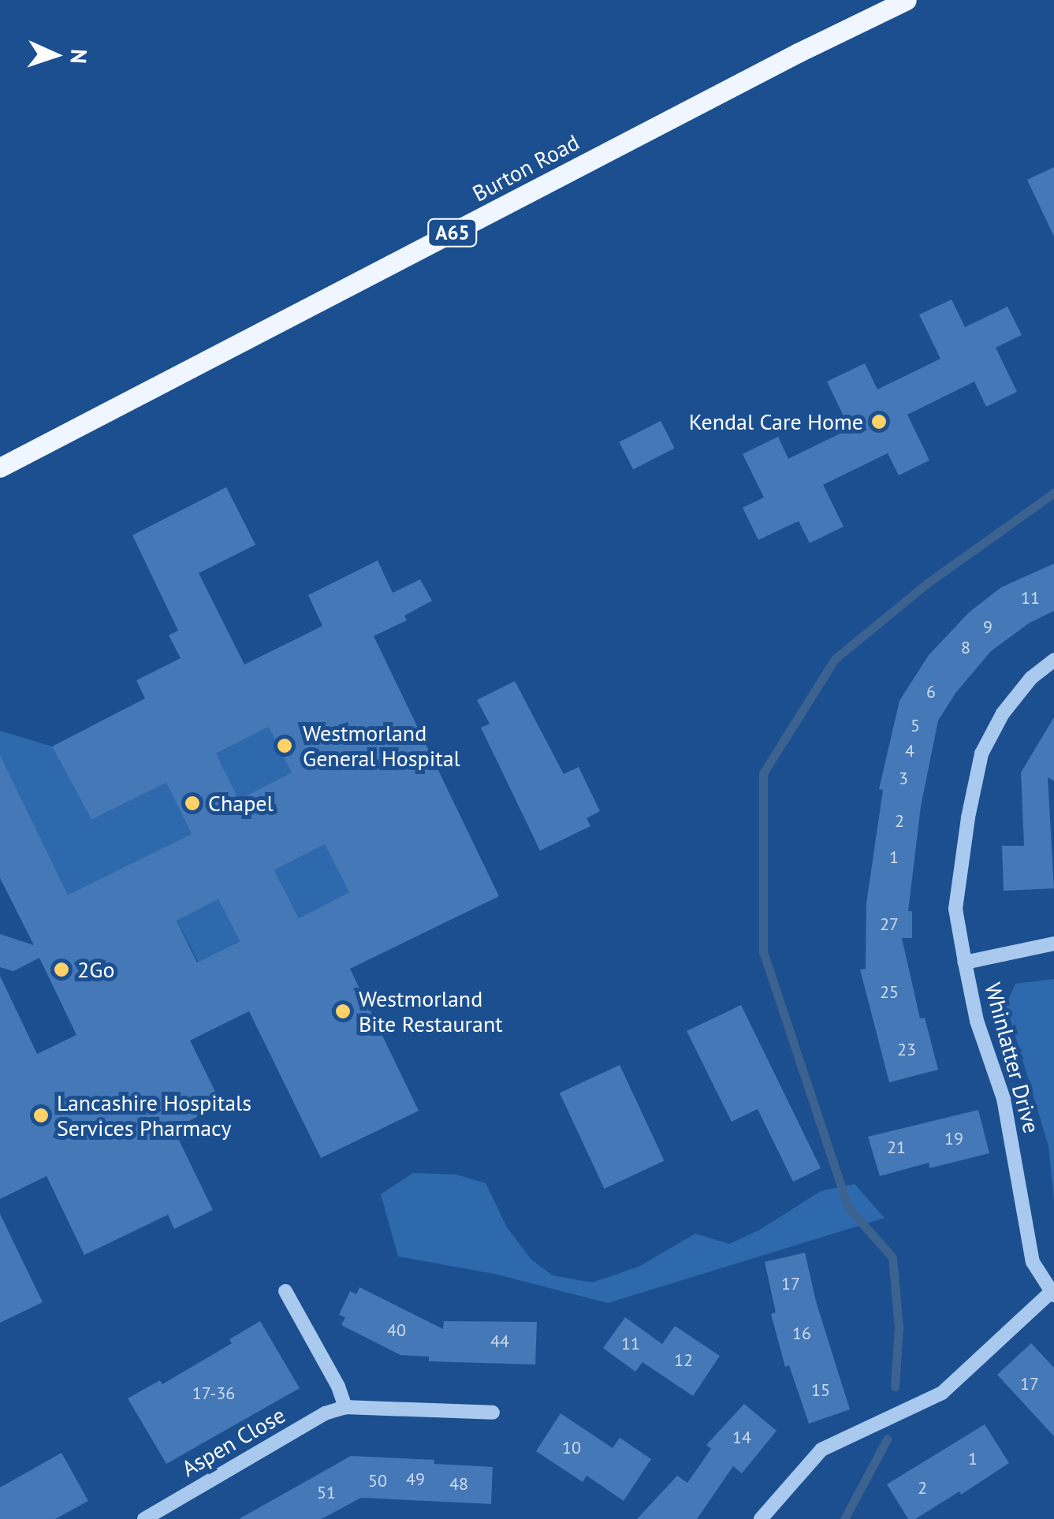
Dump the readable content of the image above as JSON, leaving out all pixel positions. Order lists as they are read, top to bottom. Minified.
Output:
{"streets":{"main road":["Burton Road","A65"],"street":["Whinlatter Drive","Aspen Close"]},"places":["Kendal Care Home","Westmorland General Hospital","Chapel","2Go","Westmorland Bite Restaurant","Lancashire Hospitals Services Pharmacy"],"house_numbers":["11","9","8","6","5","4","3","2","1","27","25","23","19","21","17","40","16","44","11","12","17","15","17-36","14","10","1","49","50","48","2","51"],"north":"right"}
